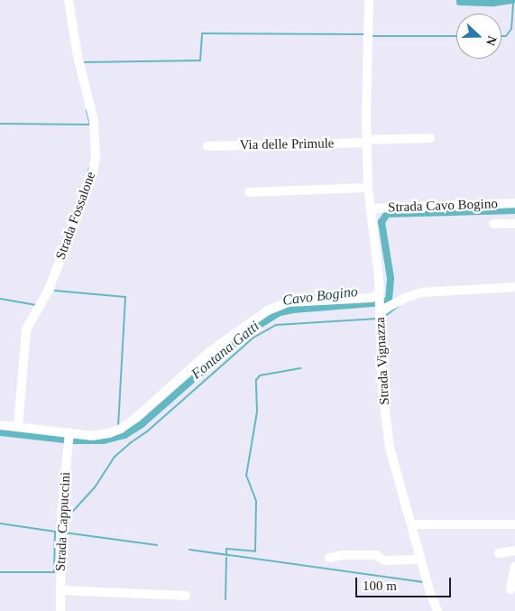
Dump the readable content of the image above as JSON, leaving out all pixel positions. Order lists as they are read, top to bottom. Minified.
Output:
{"streets":{"street":["Via delle Primule","Strada Cavo Bogino","Strada Fossalone","Strada Vignazza","Strada Cappuccini"]},"crossings":[["Via delle Primule","Strada Vignazza"],["Strada Cavo Bogino","Strada Vignazza"]],"water":["Cavo Bogino","Fontana Gatti"],"scale_bar":"100 m","north":"right"}
